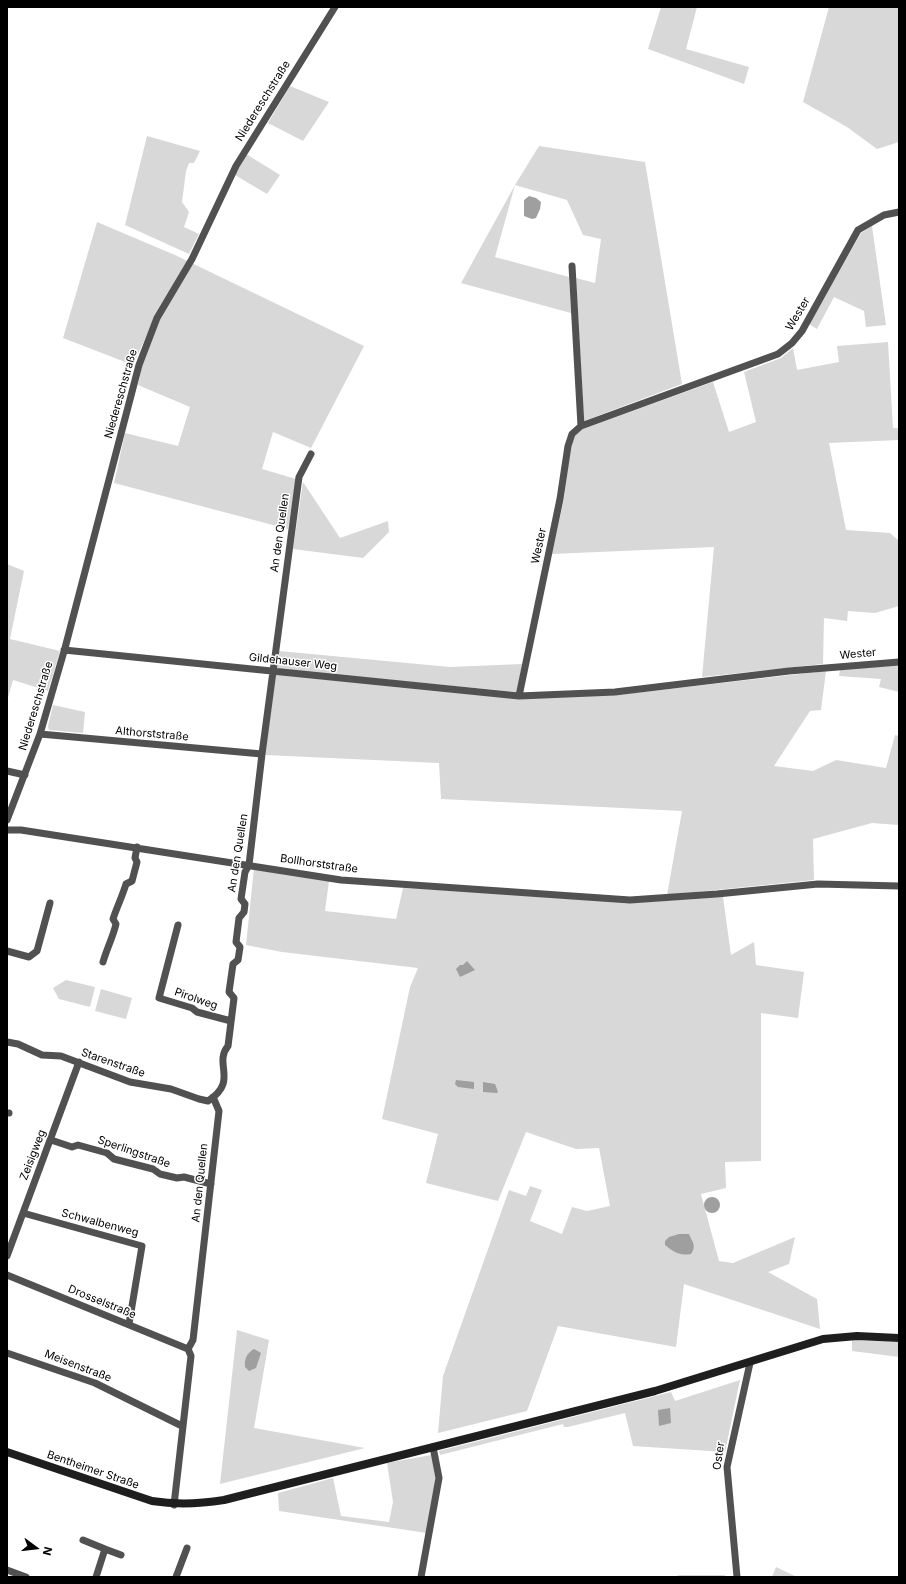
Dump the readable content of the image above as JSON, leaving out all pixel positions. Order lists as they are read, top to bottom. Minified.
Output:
{"streets":{"main road":["Bentheimer Straße"],"street":["Niedereschstraße","Wester","An den Quellen","Gildehauser Weg","Althorststraße","Bollhorststraße","Pirolweg","Starenstraße","Sperlingstraße","Zeisigweg","Schwalbenweg","Drosselstraße","Meisenstraße","Oster"]},"crossings":[["Niedereschstraße","Gildehauser Weg"],["Niedereschstraße","Althorststraße"],["Wester","Gildehauser Weg"],["An den Quellen","Gildehauser Weg"],["An den Quellen","Althorststraße"],["An den Quellen","Bollhorststraße"],["An den Quellen","Pirolweg"],["An den Quellen","Starenstraße"],["An den Quellen","Sperlingstraße"],["An den Quellen","Drosselstraße"],["An den Quellen","Meisenstraße"],["An den Quellen","Bentheimer Straße"],["Starenstraße","Zeisigweg"],["Sperlingstraße","Zeisigweg"],["Zeisigweg","Schwalbenweg"],["Schwalbenweg","Drosselstraße"],["Oster","Bentheimer Straße"]],"north":"right"}
